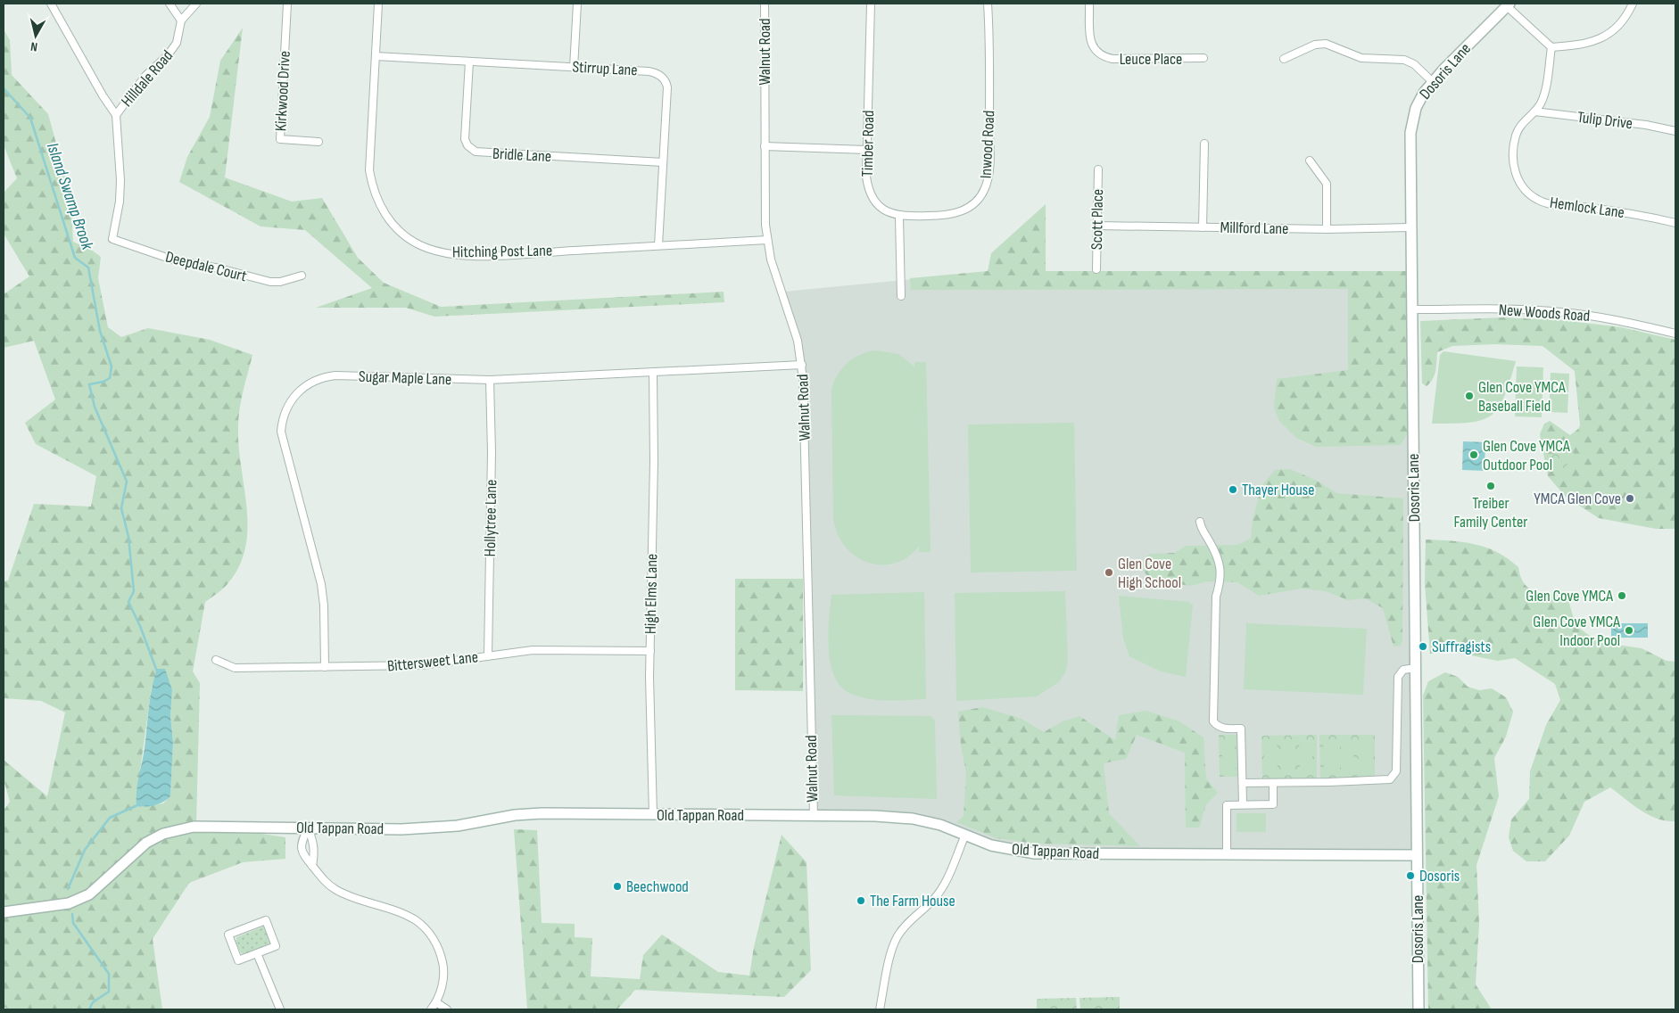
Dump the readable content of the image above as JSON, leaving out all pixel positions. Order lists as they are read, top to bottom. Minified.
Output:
{"streets":{"street":["Walnut Road","Leuce Place","Stirrup Lane","Dosoris Lane","Hilldale Road","Kirkwood Drive","Tulip Drive","Timber Road","Inwood Road","Bridle Lane","Hemlock Lane","Scott Place","Millford Lane","Hitching Post Lane","Deepdale Court","New Woods Road","Sugar Maple Lane","Hollytree Lane","High Elms Lane","Bittersweet Lane","Old Tappan Road"]},"crossings":[["Walnut Road","Hitching Post Lane"],["Walnut Road","Sugar Maple Lane"],["Walnut Road","Old Tappan Road"],["Stirrup Lane","Bridle Lane"],["Stirrup Lane","Hitching Post Lane"],["Dosoris Lane","Millford Lane"],["Dosoris Lane","New Woods Road"],["Dosoris Lane","Old Tappan Road"],["Hilldale Road","Deepdale Court"],["Tulip Drive","Hemlock Lane"],["Timber Road","Inwood Road"],["Scott Place","Millford Lane"],["Sugar Maple Lane","Hollytree Lane"],["Sugar Maple Lane","High Elms Lane"],["Sugar Maple Lane","Bittersweet Lane"],["Hollytree Lane","Bittersweet Lane"],["High Elms Lane","Bittersweet Lane"],["High Elms Lane","Old Tappan Road"]],"water":["Island Swamp Brook"],"places":["Glen Cove YMCA Baseball Field","Glen Cove YMCA Outdoor Pool","Treiber Family Center","Thayer House","YMCA Glen Cove","Glen Cove High School","Glen Cove YMCA","Glen Cove YMCA Indoor Pool","Suffragists","Dosoris","Beechwood","The Farm House"],"north":"bottom"}
